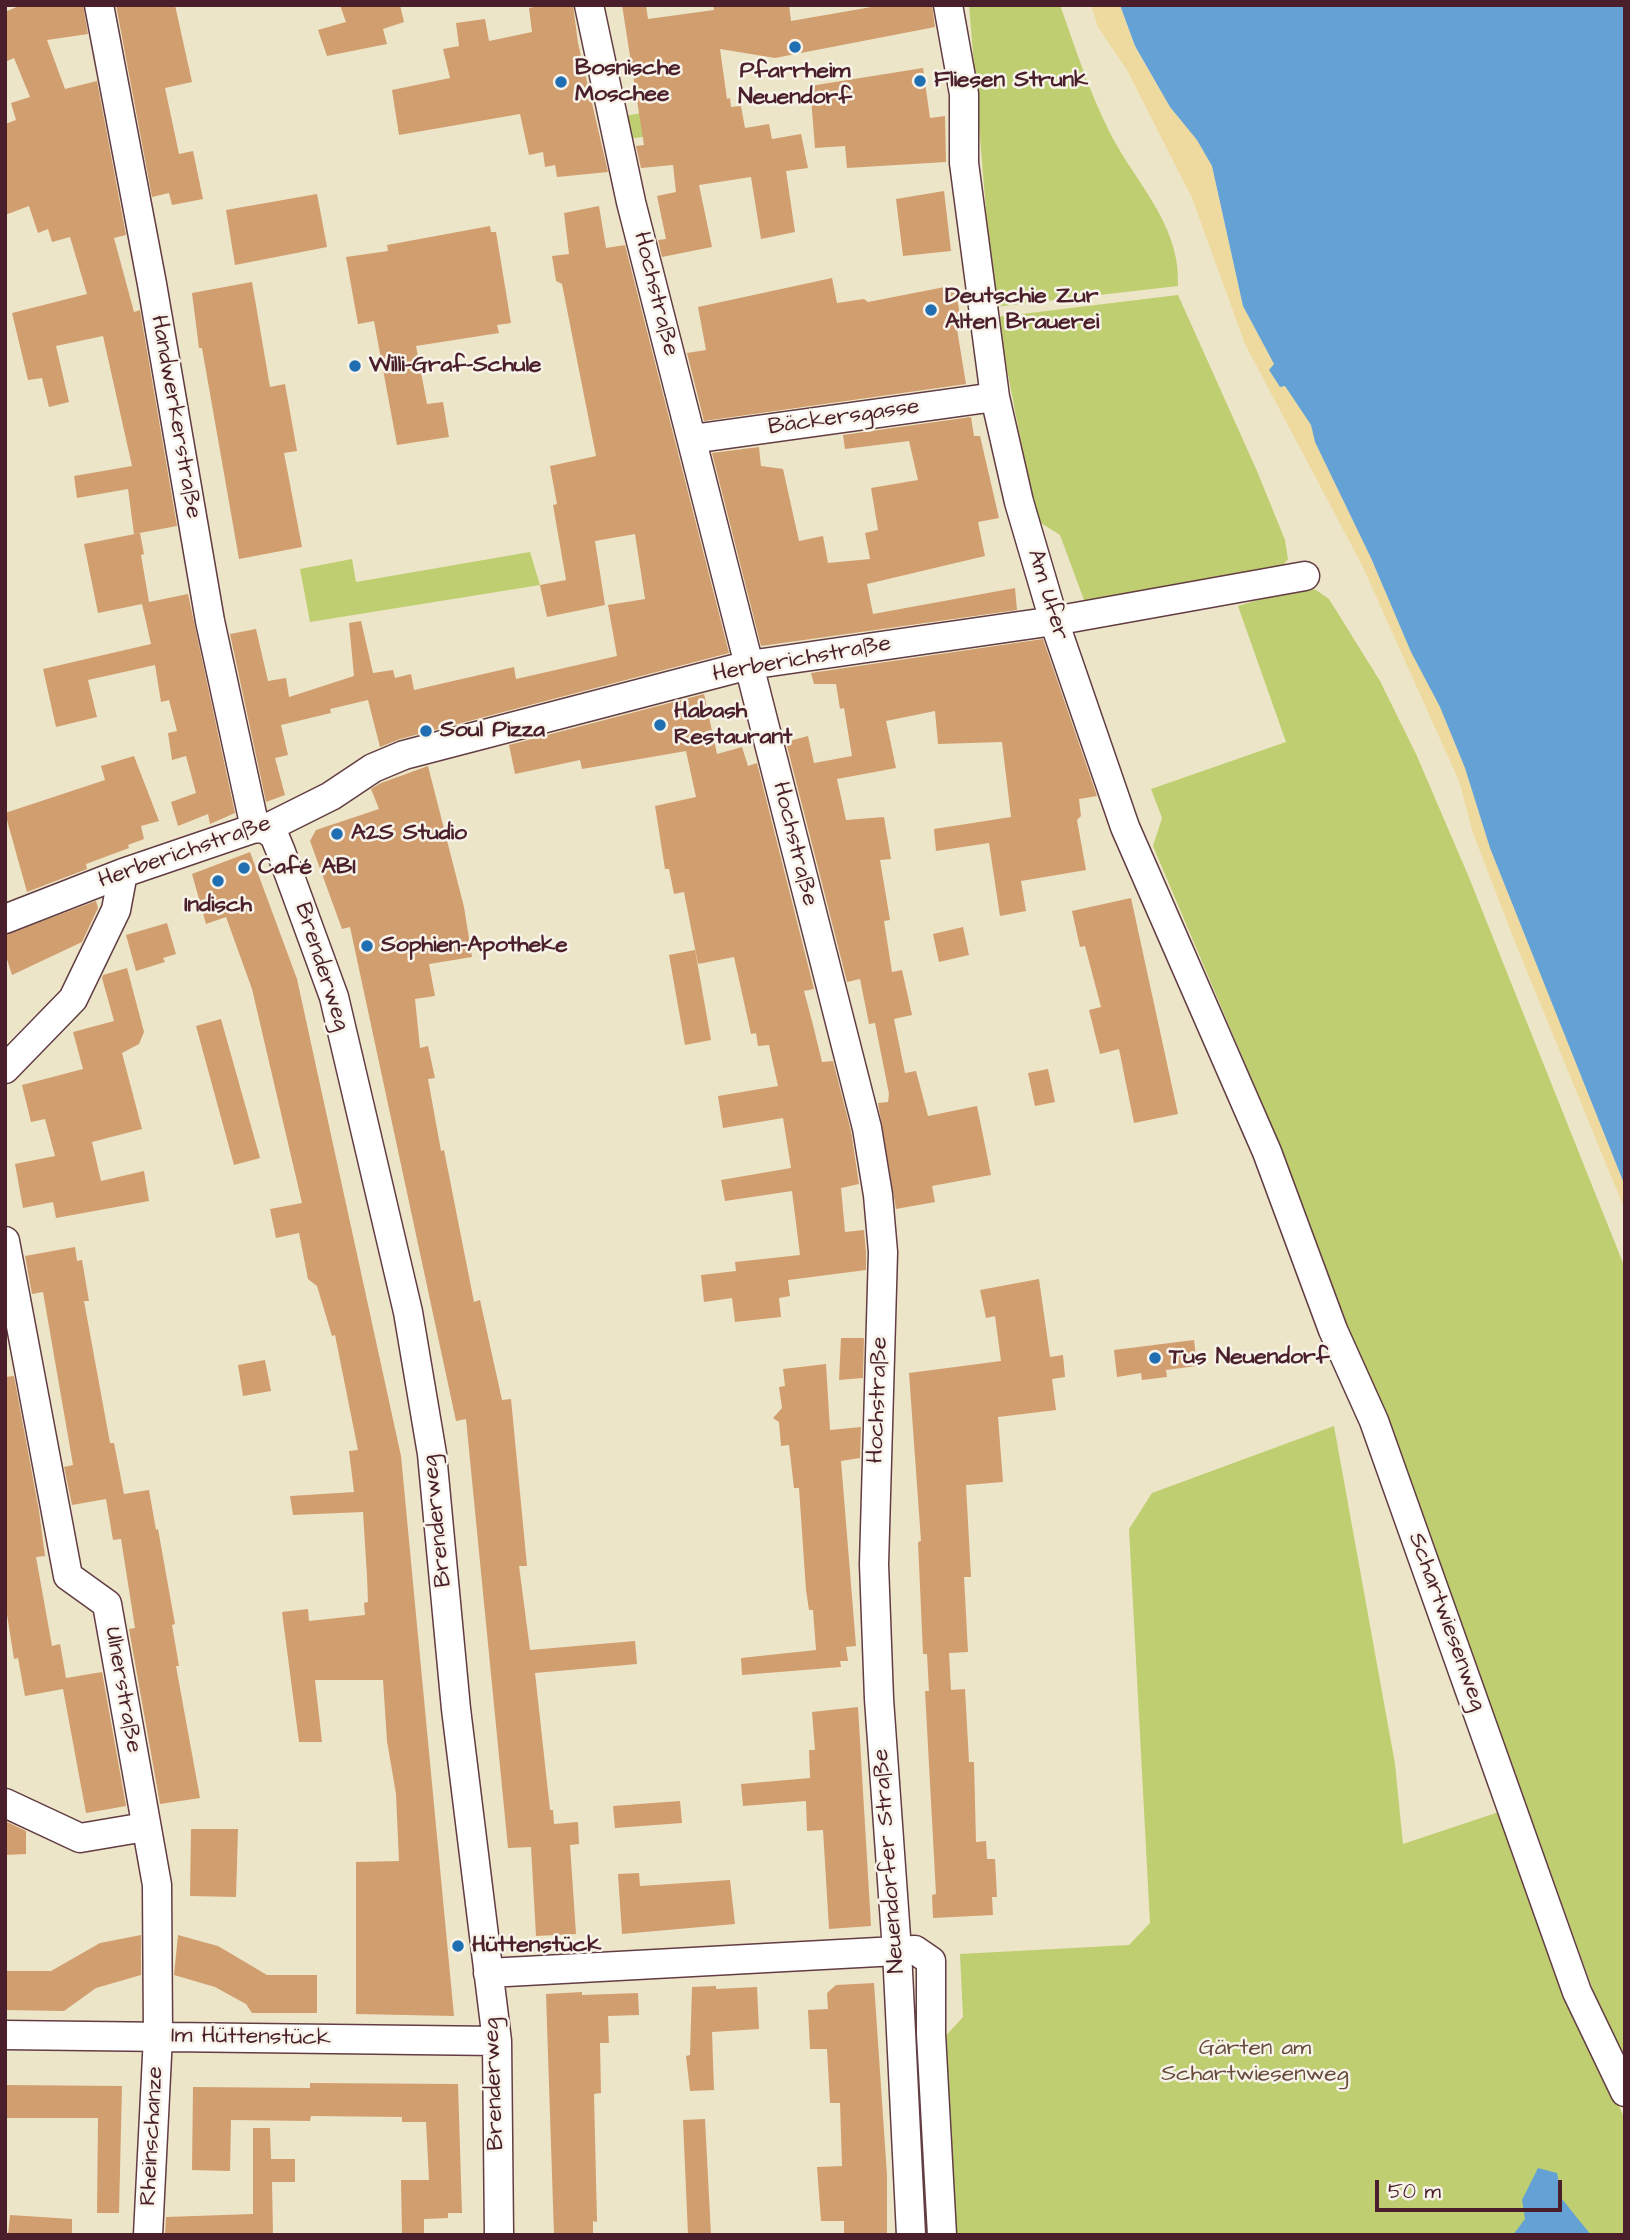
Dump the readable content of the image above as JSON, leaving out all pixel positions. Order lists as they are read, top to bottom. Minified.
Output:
{"streets":{"street":["Hochstraße","Handwerkerstraße","Bäckersgasse","Am Ufer","Herberichstraße","Brenderweg","Schartwiesenweg","Ulnerstraße","Neuendorfer Straße","Im Hüttenstück","Rheinschanze"]},"crossings":[["Hochstraße","Bäckersgasse"],["Hochstraße","Herberichstraße"],["Hochstraße","Neuendorfer Straße"],["Handwerkerstraße","Herberichstraße"],["Handwerkerstraße","Brenderweg"],["Bäckersgasse","Am Ufer"],["Am Ufer","Herberichstraße"],["Am Ufer","Schartwiesenweg"],["Herberichstraße","Brenderweg"],["Brenderweg","Im Hüttenstück"],["Ulnerstraße","Im Hüttenstück"],["Ulnerstraße","Rheinschanze"],["Im Hüttenstück","Rheinschanze"]],"parks":["Gärten am Schartwiesenweg"],"places":["Pfarrheim Neuendorf","Fliesen Strunk","Bosnische Moschee","Deutschie Zur Alten Brauerei","Willi-Graf-Schule","Habash Restaurant","Soul Pizza","A2S Studio","Café ABI","Indisch","Sophien-Apotheke","Tus Neuendorf","Hüttenstück"],"scale_bar":"50 m"}
